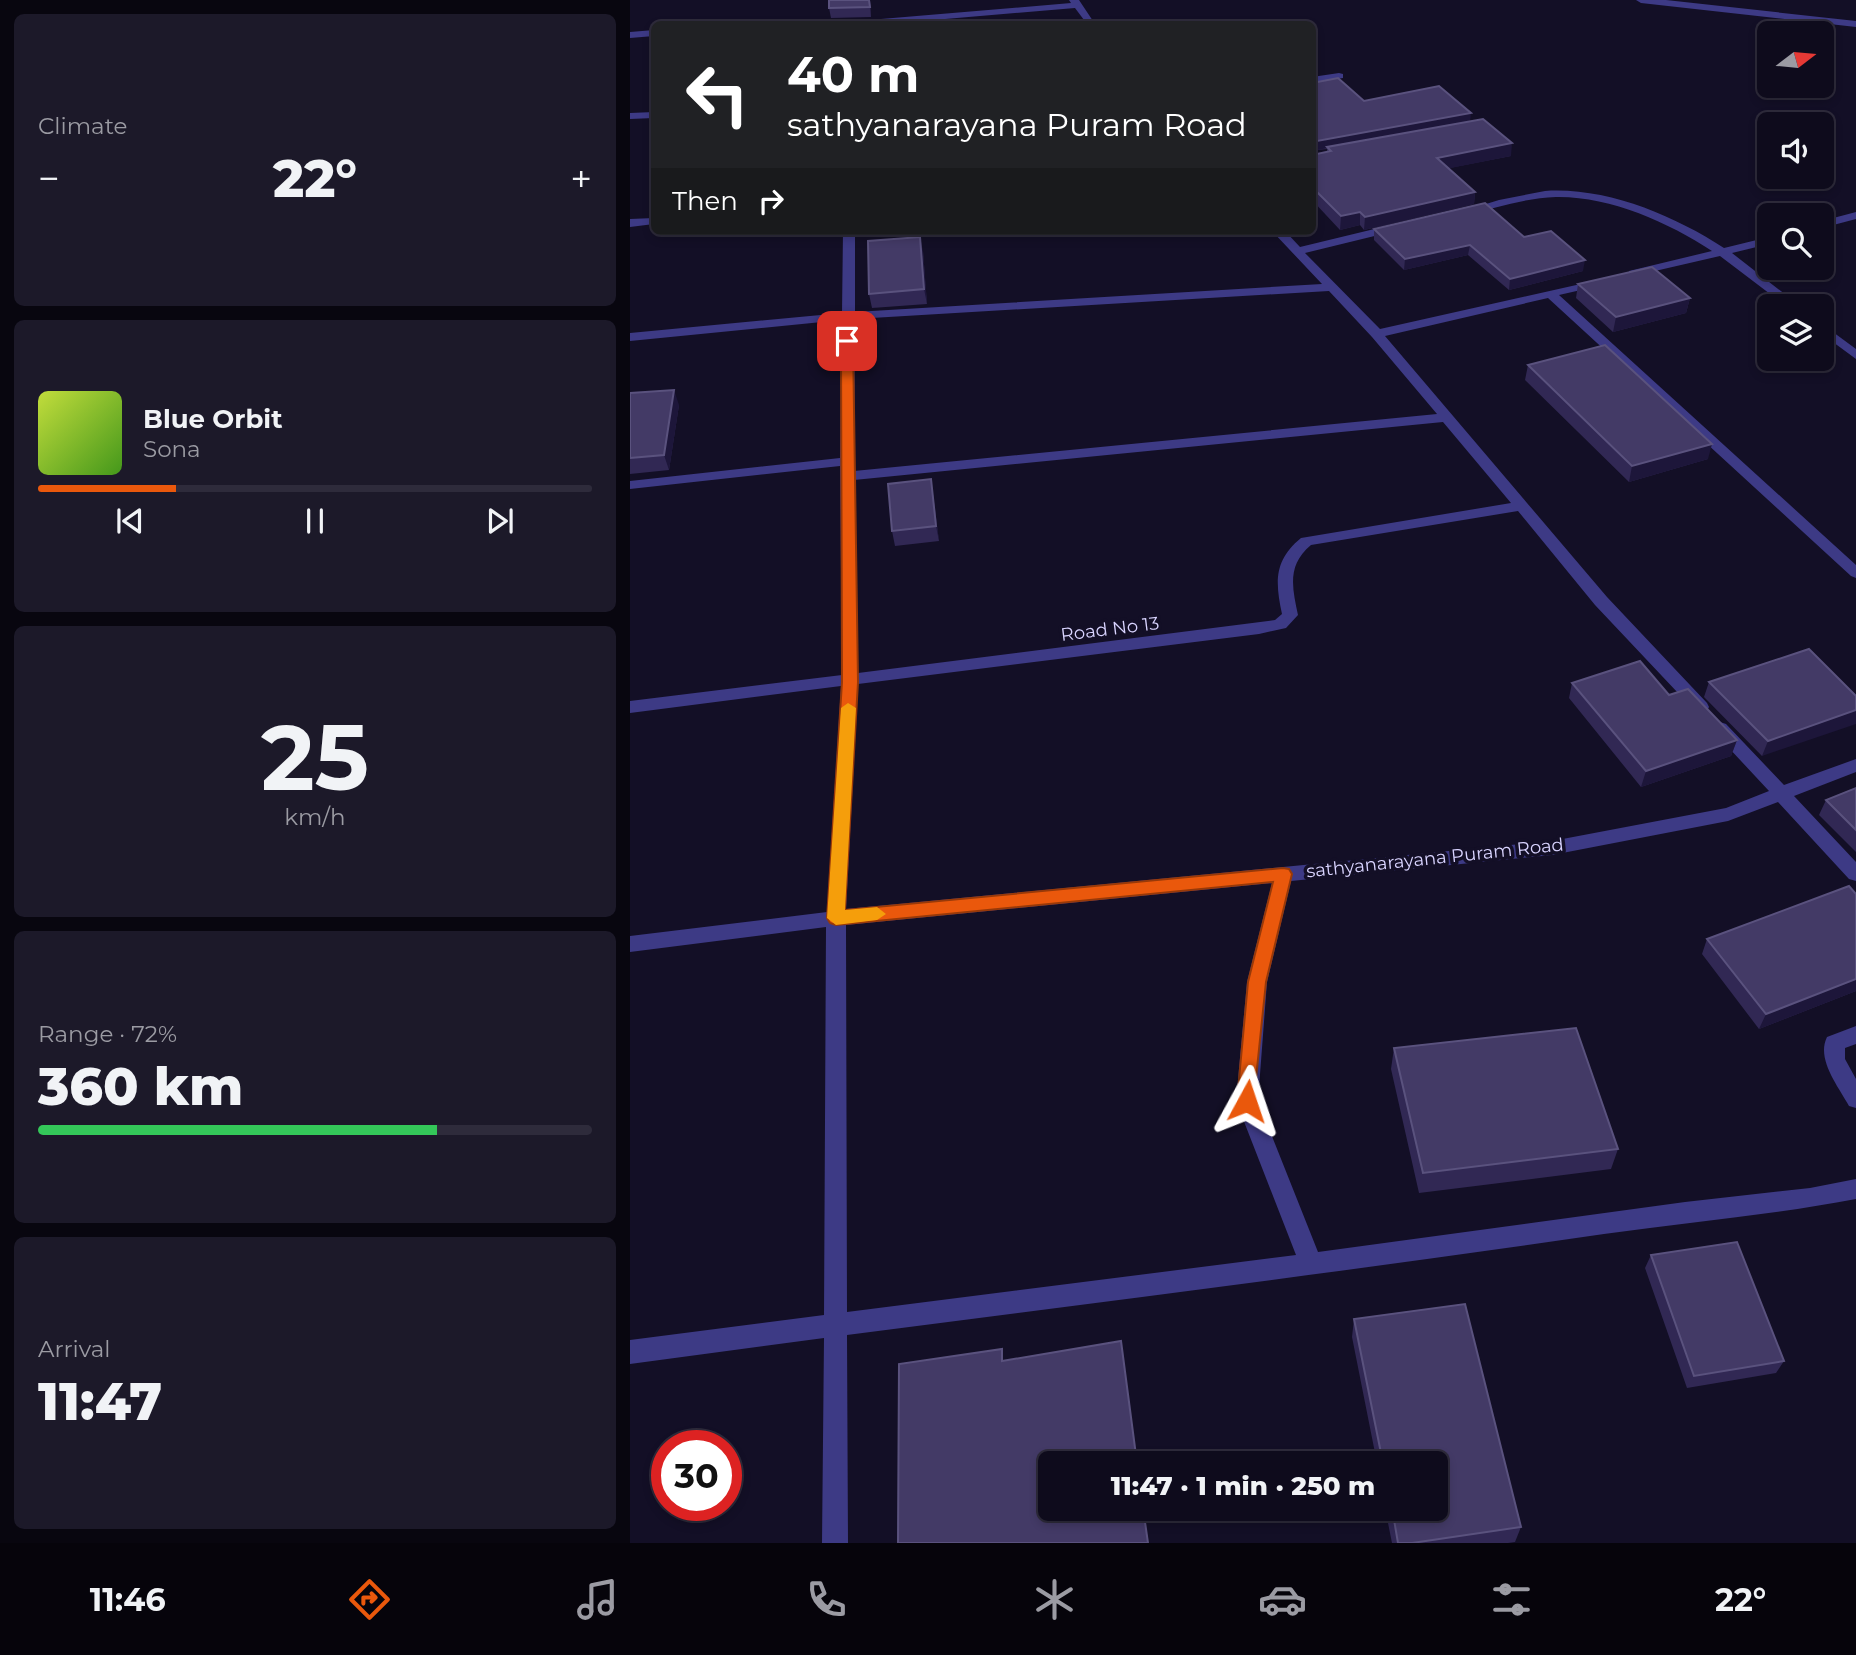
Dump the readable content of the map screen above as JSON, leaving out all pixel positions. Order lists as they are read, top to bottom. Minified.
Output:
{"streets":{"street":["Road No 13","sathyanarayana Puram Road"]},"north":"right","page":{"tile":["Climate",["25","km/h"],["Range · 72%","360 km"],["Arrival","11:47"]],"turn":["40 m","sathyanarayana Puram Road"],"heat":["−","22°","+"],"then":"Then","song":["Blue Orbit","Sona"],"limit":"30","trip":"11:47 · 1 min · 250 m","tabs":["11:46","22°"]}}
